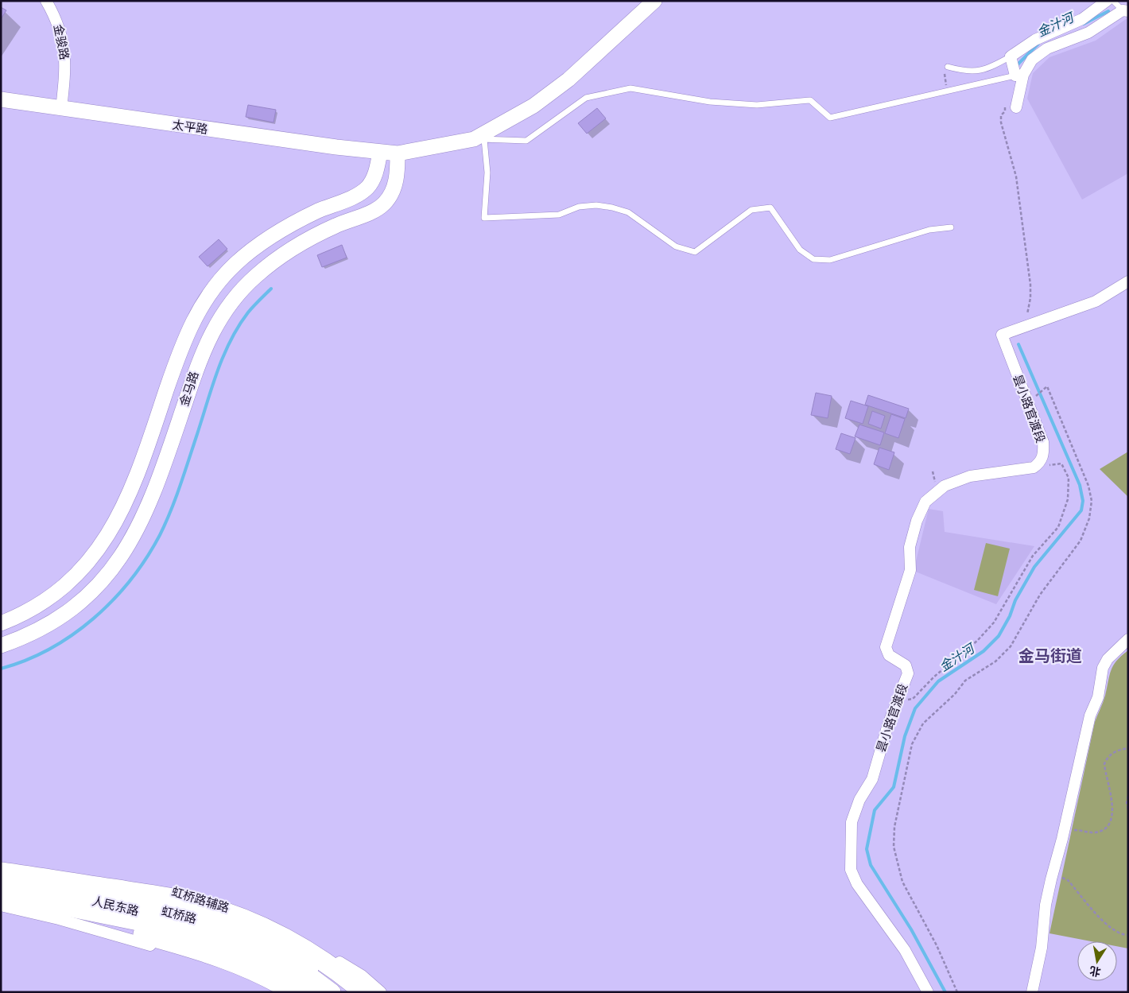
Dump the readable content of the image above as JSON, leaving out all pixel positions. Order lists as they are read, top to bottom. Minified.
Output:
{"streets":{"highway":["虹桥路"],"main road":["太平路","金马路","人民东路"],"street":["金骏路","昙小路官渡段","虹桥路辅路"]},"crossings":[["金骏路","太平路"],["太平路","金马路"]],"districts":["金马街道"],"water":["金汁河"],"north":"bottom"}
